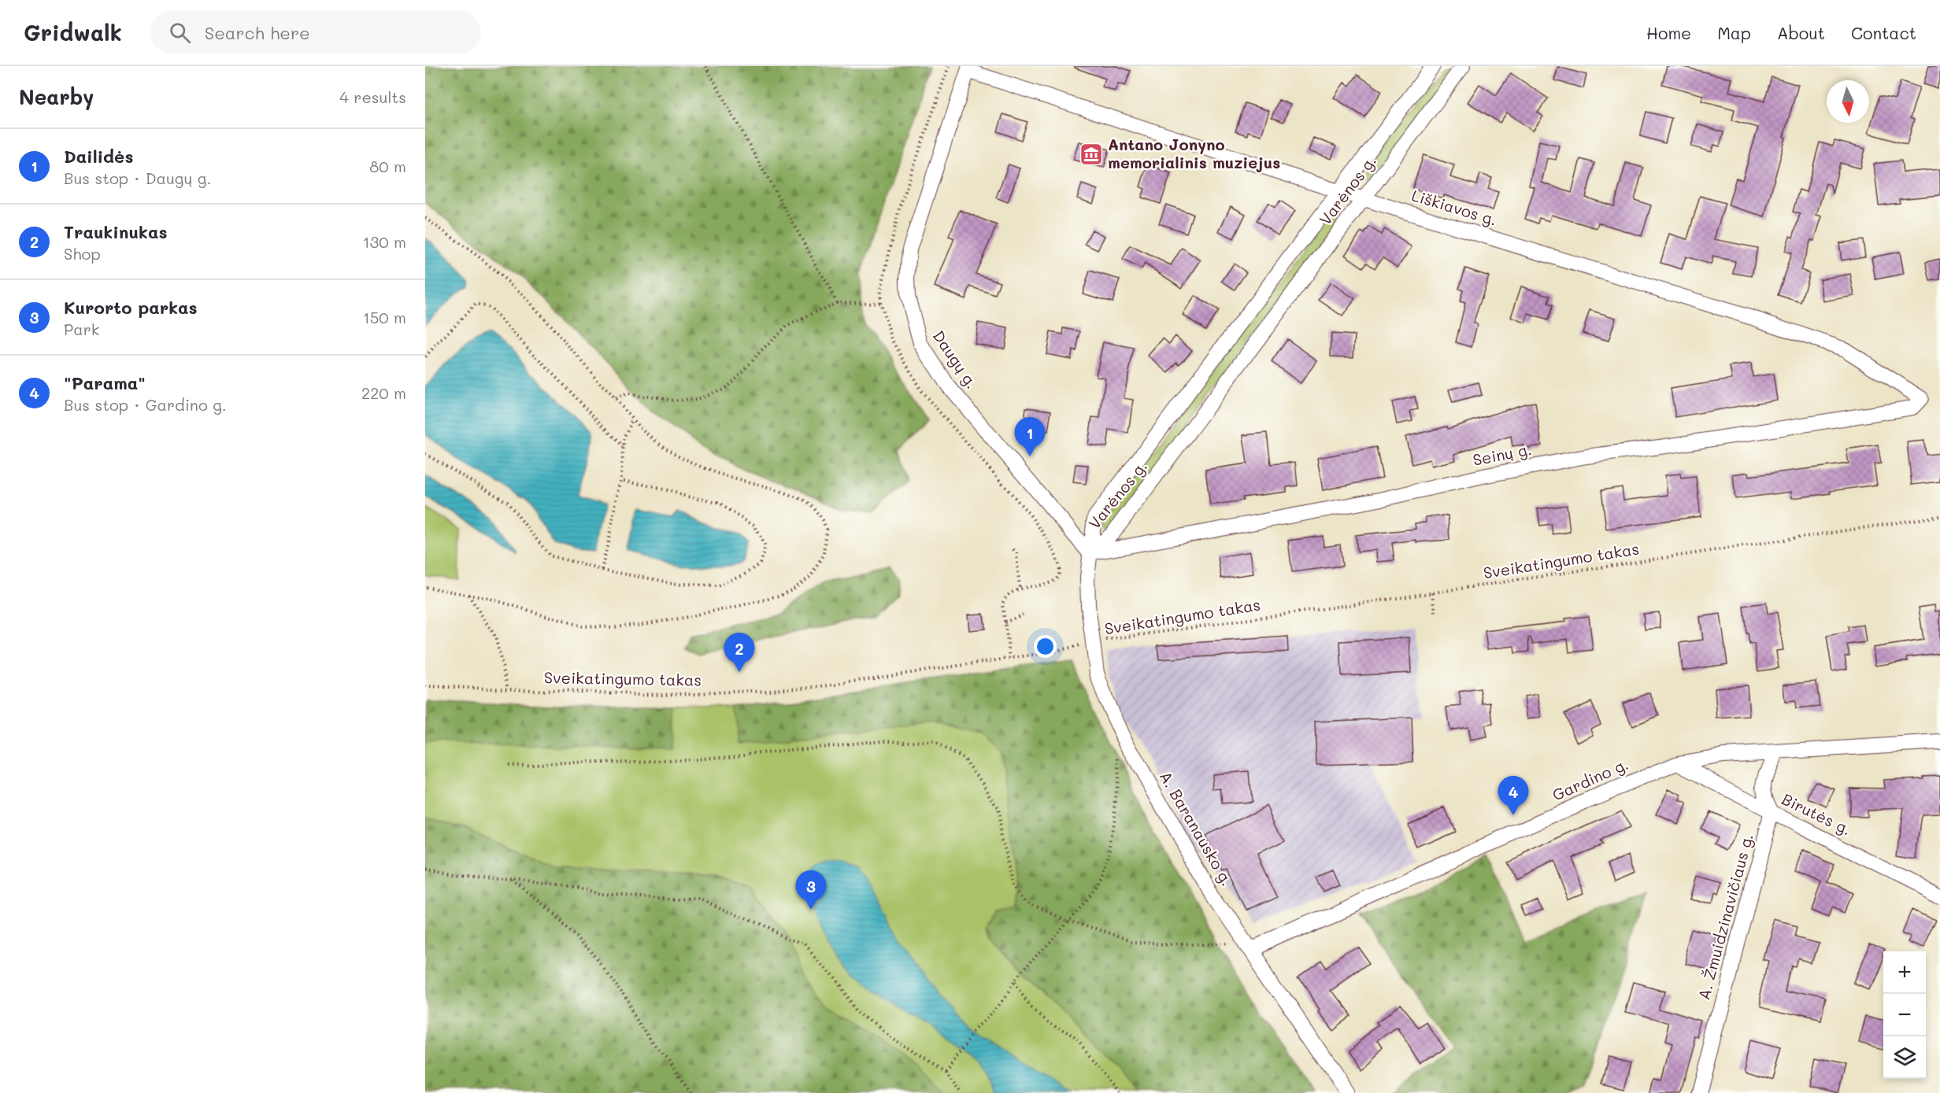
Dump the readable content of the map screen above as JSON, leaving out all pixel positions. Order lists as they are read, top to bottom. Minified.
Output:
{"streets":{"street":["Varėnos g.","Liškiavos g.","Daugų g.","Seinų g.","Gardino g.","Birutės g.","A. Baranausko g.","A. Žmuidzinavičiaus g."],"path":["Sveikatingumo takas"]},"crossings":[["Varėnos g.","Liškiavos g."],["Varėnos g.","Daugų g."],["Varėnos g.","Seinų g."],["Varėnos g.","A. Baranausko g."],["Liškiavos g.","Daugų g."],["Liškiavos g.","Seinų g."],["Daugų g.","Seinų g."],["Daugų g.","A. Baranausko g."],["Seinų g.","A. Baranausko g."],["Sveikatingumo takas","A. Baranausko g."],["Gardino g.","Birutės g."],["Gardino g.","A. Baranausko g."],["Birutės g.","A. Žmuidzinavičiaus g."]],"places":{"museum":["Antano Jonyno memorialinis muziejus"]},"north":"bottom","page":{"header":"Gridwalk","search":"Search here","nav":["Home","Map","About","Contact"],"heading":["Nearby","4 results"],"list":[{"mark":"1","name":"Dailidės","note":"Bus stop · Daugų g.","value":"80 m"},{"mark":"2","name":"Traukinukas","note":"Shop","value":"130 m"},{"mark":"3","name":"Kurorto parkas","note":"Park","value":"150 m"},{"mark":"4","name":"\"Parama\"","note":"Bus stop · Gardino g.","value":"220 m"}],"pins":["1","2","4","3"],"map_buttons":["+","−"]}}
